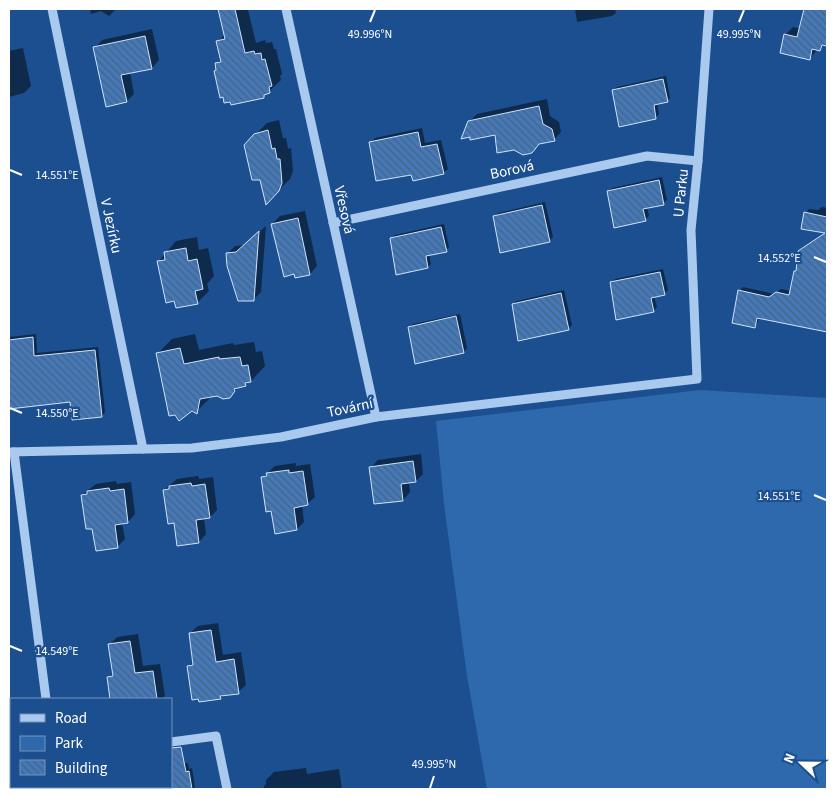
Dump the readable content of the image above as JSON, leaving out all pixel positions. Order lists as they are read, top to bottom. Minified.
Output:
{"streets":{"street":["Borová","U Parku","Vřesová","V Jezírku","Tovární"]},"crossings":[["Borová","U Parku"],["Borová","Vřesová"],["U Parku","Tovární"],["Vřesová","Tovární"],["V Jezírku","Tovární"]],"legend":["Road","Park","Building"],"north":"left","coordinates":["49.995°N","49.996°N","14.551°E","14.552°E","14.550°E","14.549°E"]}
